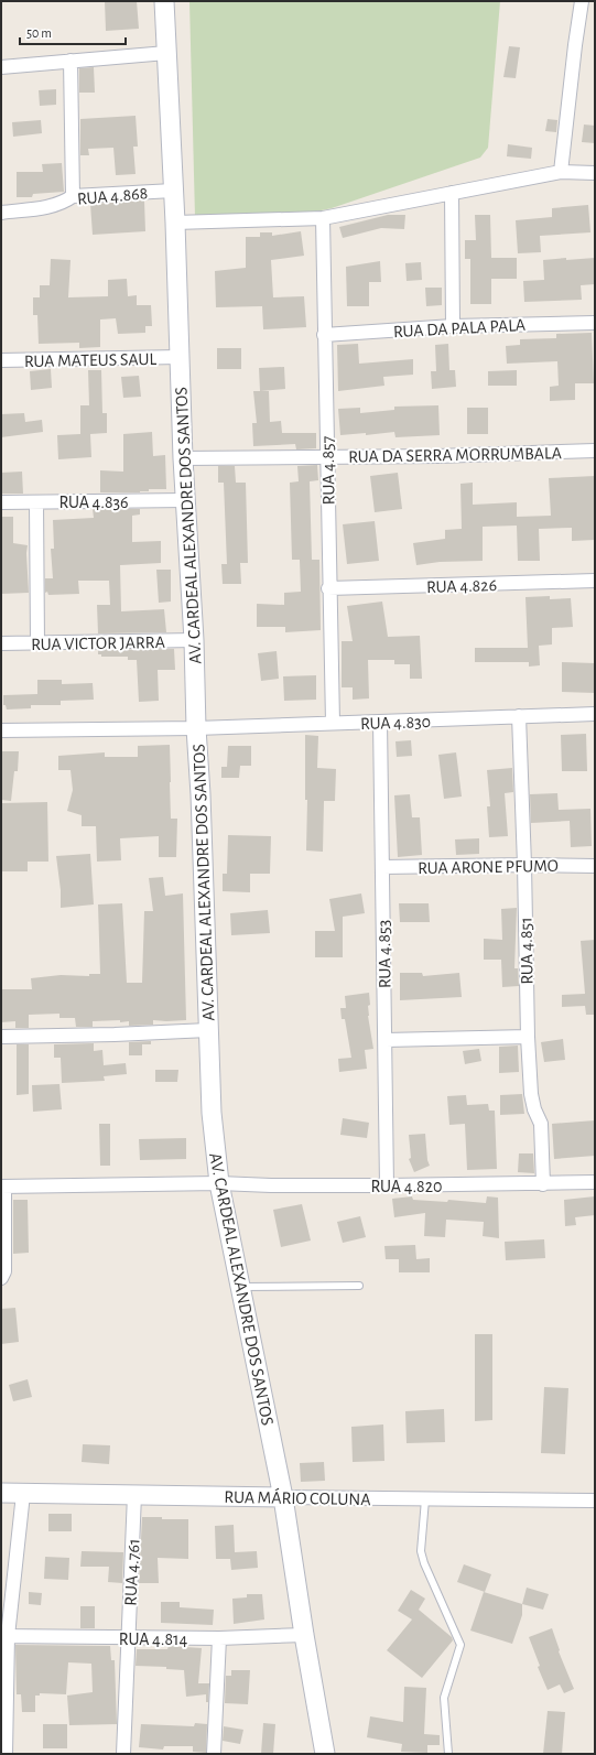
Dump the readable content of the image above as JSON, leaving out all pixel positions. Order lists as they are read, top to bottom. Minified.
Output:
{"streets":{"street":["RUA 4.868","RUA DA PALA PALA","RUA MATEUS SAUL","RUA DA SERRA MORRUMBALA","RUA 4.857","RUA 4.836","AV. CARDEAL ALEXANDRE DOS SANTOS","RUA 4.826","RUA VICTOR JARRA","RUA 4.830","RUA ARONE PFUMO","RUA 4.851","RUA 4.853","RUA 4.820","RUA MÁRIO COLUNA","RUA 4.761","RUA 4.814"]},"crossings":[["RUA 4.868","AV. CARDEAL ALEXANDRE DOS SANTOS"],["RUA DA PALA PALA","RUA 4.857"],["RUA MATEUS SAUL","AV. CARDEAL ALEXANDRE DOS SANTOS"],["RUA DA SERRA MORRUMBALA","RUA 4.857"],["RUA DA SERRA MORRUMBALA","AV. CARDEAL ALEXANDRE DOS SANTOS"],["RUA 4.857","RUA 4.826"],["RUA 4.857","RUA 4.830"],["RUA 4.836","AV. CARDEAL ALEXANDRE DOS SANTOS"],["AV. CARDEAL ALEXANDRE DOS SANTOS","RUA VICTOR JARRA"],["AV. CARDEAL ALEXANDRE DOS SANTOS","RUA 4.830"],["AV. CARDEAL ALEXANDRE DOS SANTOS","RUA 4.820"],["AV. CARDEAL ALEXANDRE DOS SANTOS","RUA MÁRIO COLUNA"],["AV. CARDEAL ALEXANDRE DOS SANTOS","RUA 4.814"],["RUA 4.830","RUA 4.851"],["RUA 4.830","RUA 4.853"],["RUA ARONE PFUMO","RUA 4.851"],["RUA ARONE PFUMO","RUA 4.853"],["RUA 4.851","RUA 4.820"],["RUA 4.853","RUA 4.820"],["RUA MÁRIO COLUNA","RUA 4.761"],["RUA 4.761","RUA 4.814"]],"scale_bar":"50 m"}
